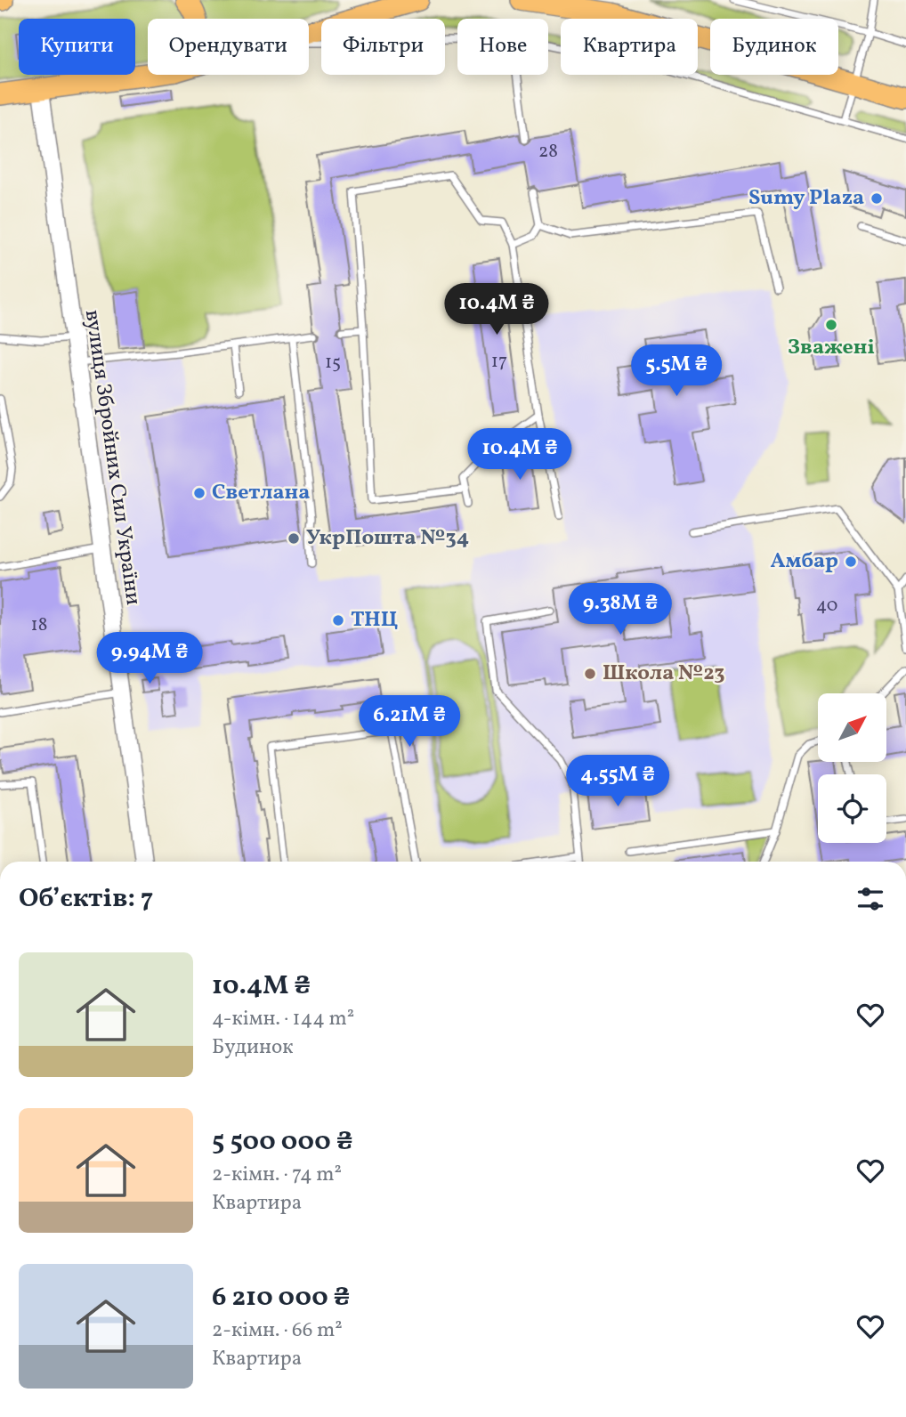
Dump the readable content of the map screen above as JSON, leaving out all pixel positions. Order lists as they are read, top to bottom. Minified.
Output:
{"streets":{"street":["вулиця Збройних Сил України"]},"places":["Sumy Plaza","Зважені","Светлана","УкрПошта №34","Амбар","ТНЦ","Школа №23"],"house_numbers":["28","17","15","40","18"],"north":"top right","page":{"chip":["Купити","Орендувати","Фільтри","Нове","Квартира","Будинок"],"price":["10.4M ₴","5.5M ₴","10.4M ₴","9.38M ₴","9.94M ₴","6.21M ₴","4.55M ₴"],"heading":"Об’єктів: 7","list":[{"name":"10.4M ₴","note":"4-кімн. · 144 m² · Будинок"},{"name":"5 500 000 ₴","note":"2-кімн. · 74 m² · Квартира"},{"name":"6 210 000 ₴","note":"2-кімн. · 66 m² · Квартира"}]}}
